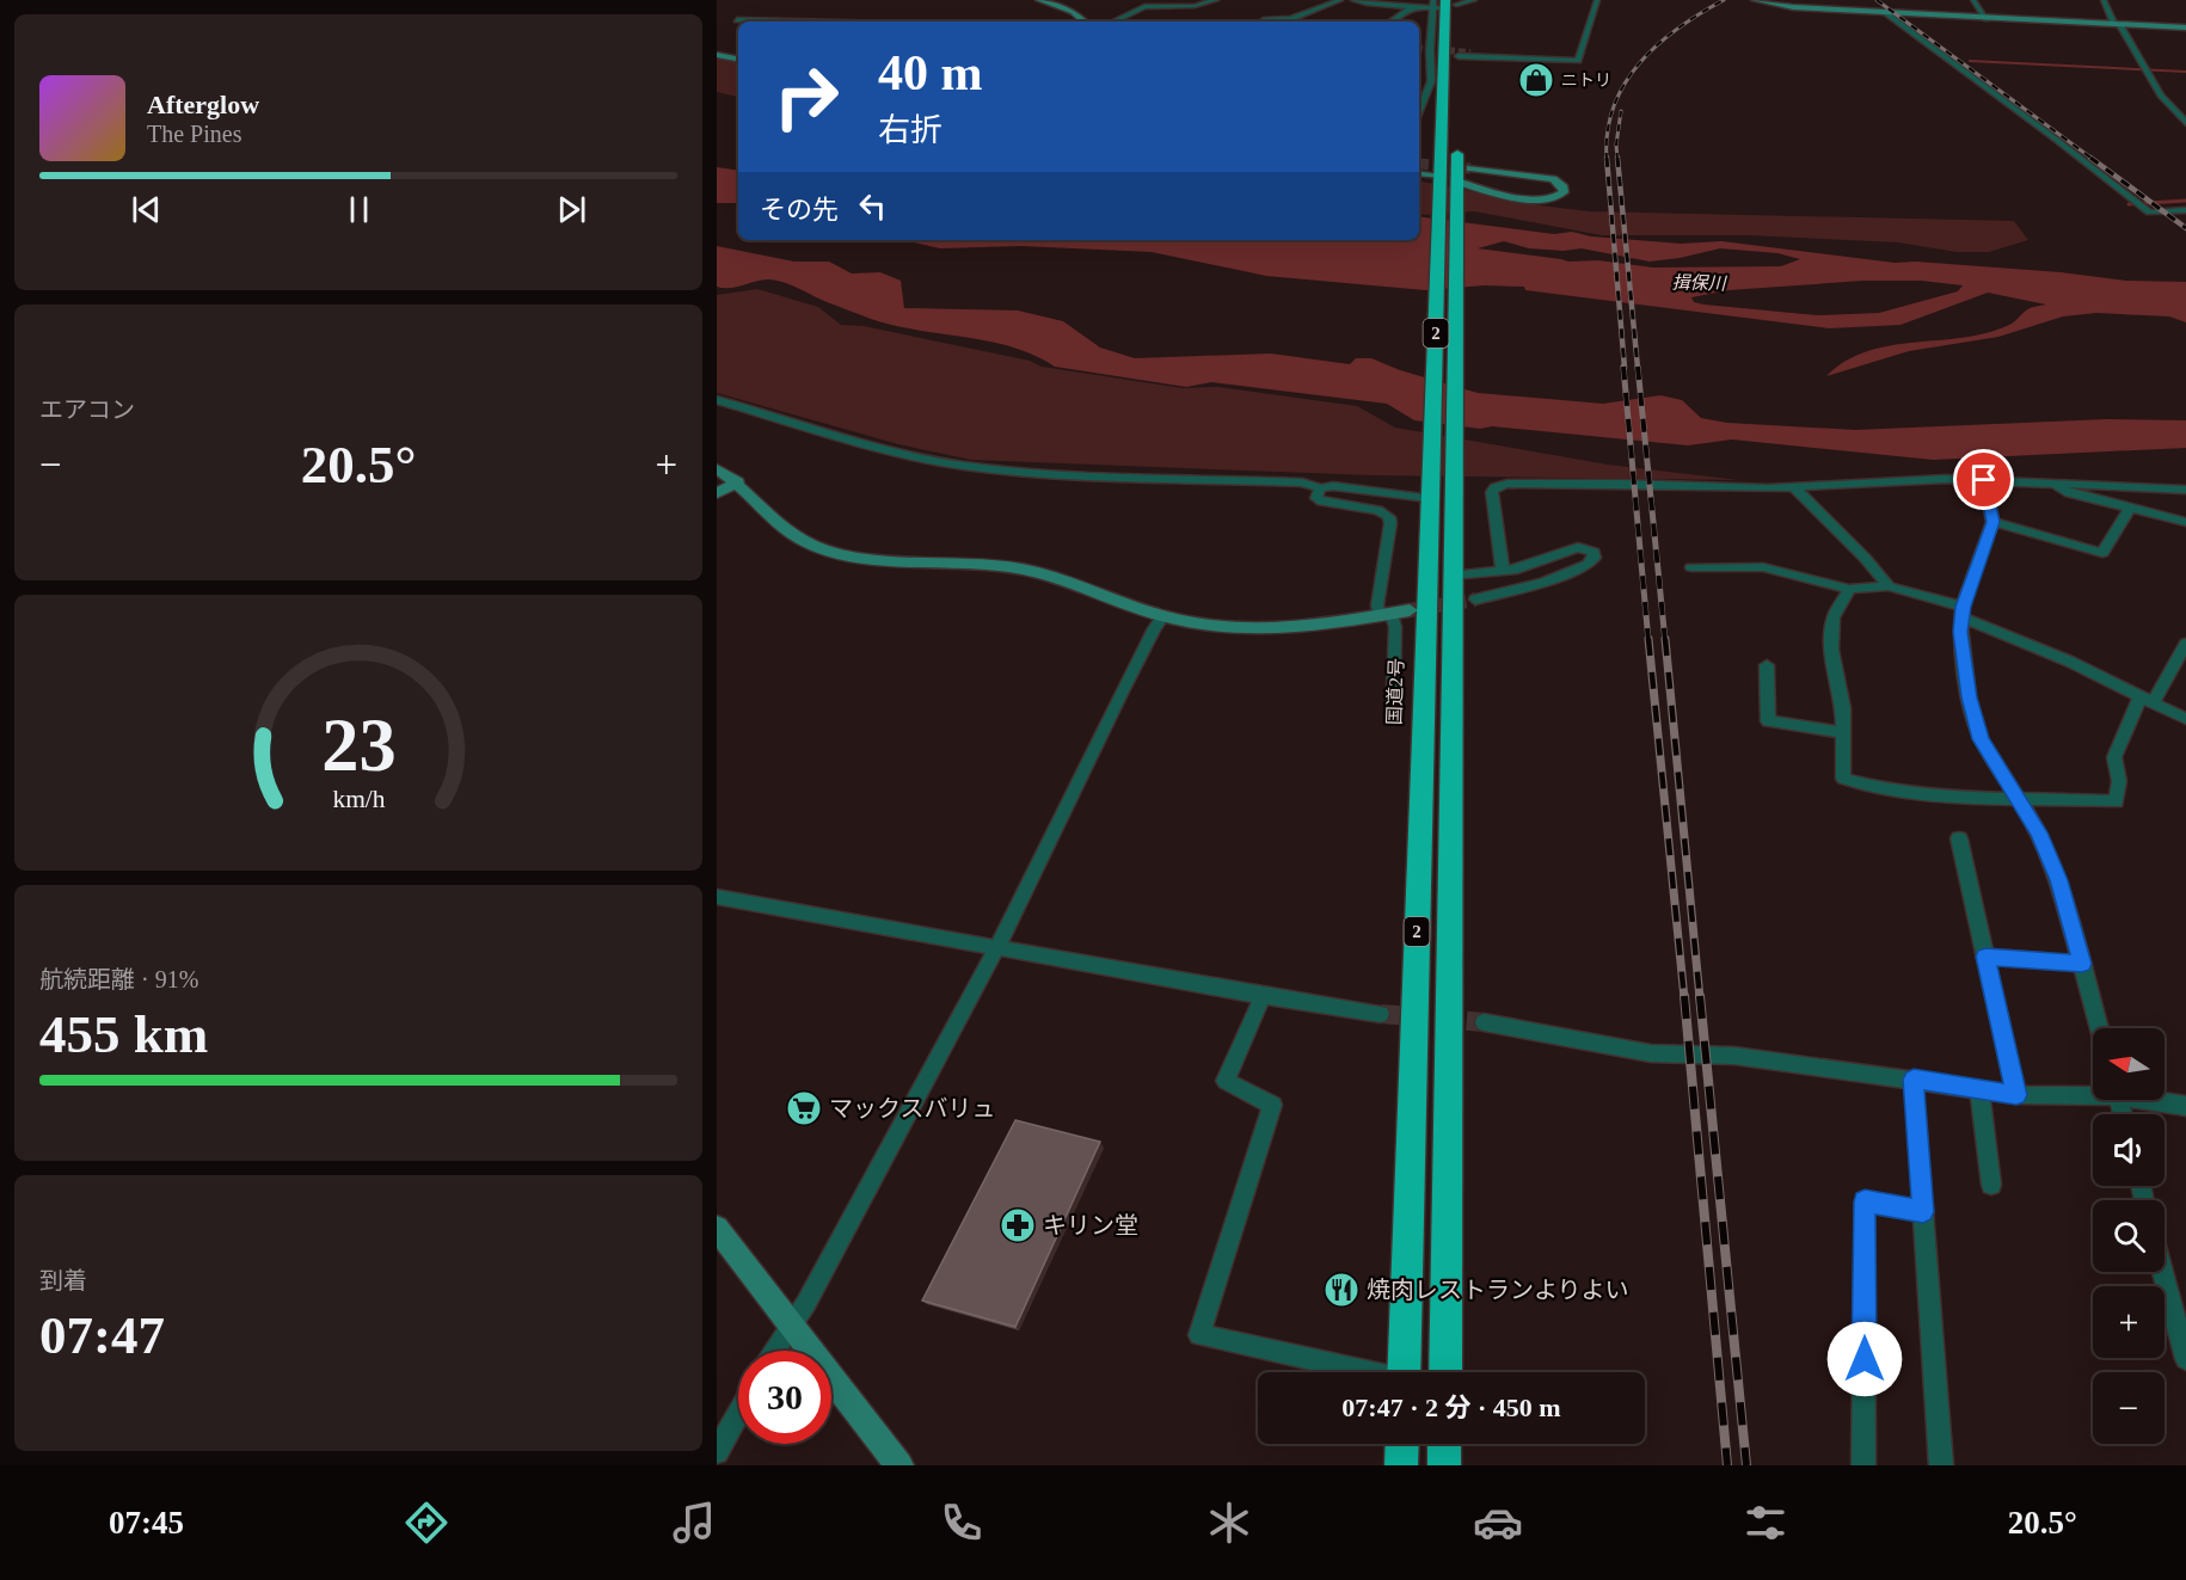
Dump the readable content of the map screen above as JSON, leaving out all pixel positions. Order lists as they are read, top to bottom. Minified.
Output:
{"streets":{"highway":["2","国道2号"]},"water":["揖保川"],"places":{"shop":["ニトリ"],"supermarket":["マックスバリュ"],"pharmacy":["キリン堂"],"restaurant":["焼肉レストランよりよい"]},"north":"left","page":{"turn":["40 m","右折"],"song":["Afterglow","The Pines"],"then":"その先","tile":["エアコン",["航続距離 · 91%","455 km"],["到着","07:47"]],"heat":["−","20.5°","+"],"map_buttons":["+","−"],"limit":"30","trip":"07:47 · 2 分 · 450 m","tabs":["07:45","20.5°"],"gauge":["23","km/h"]}}
